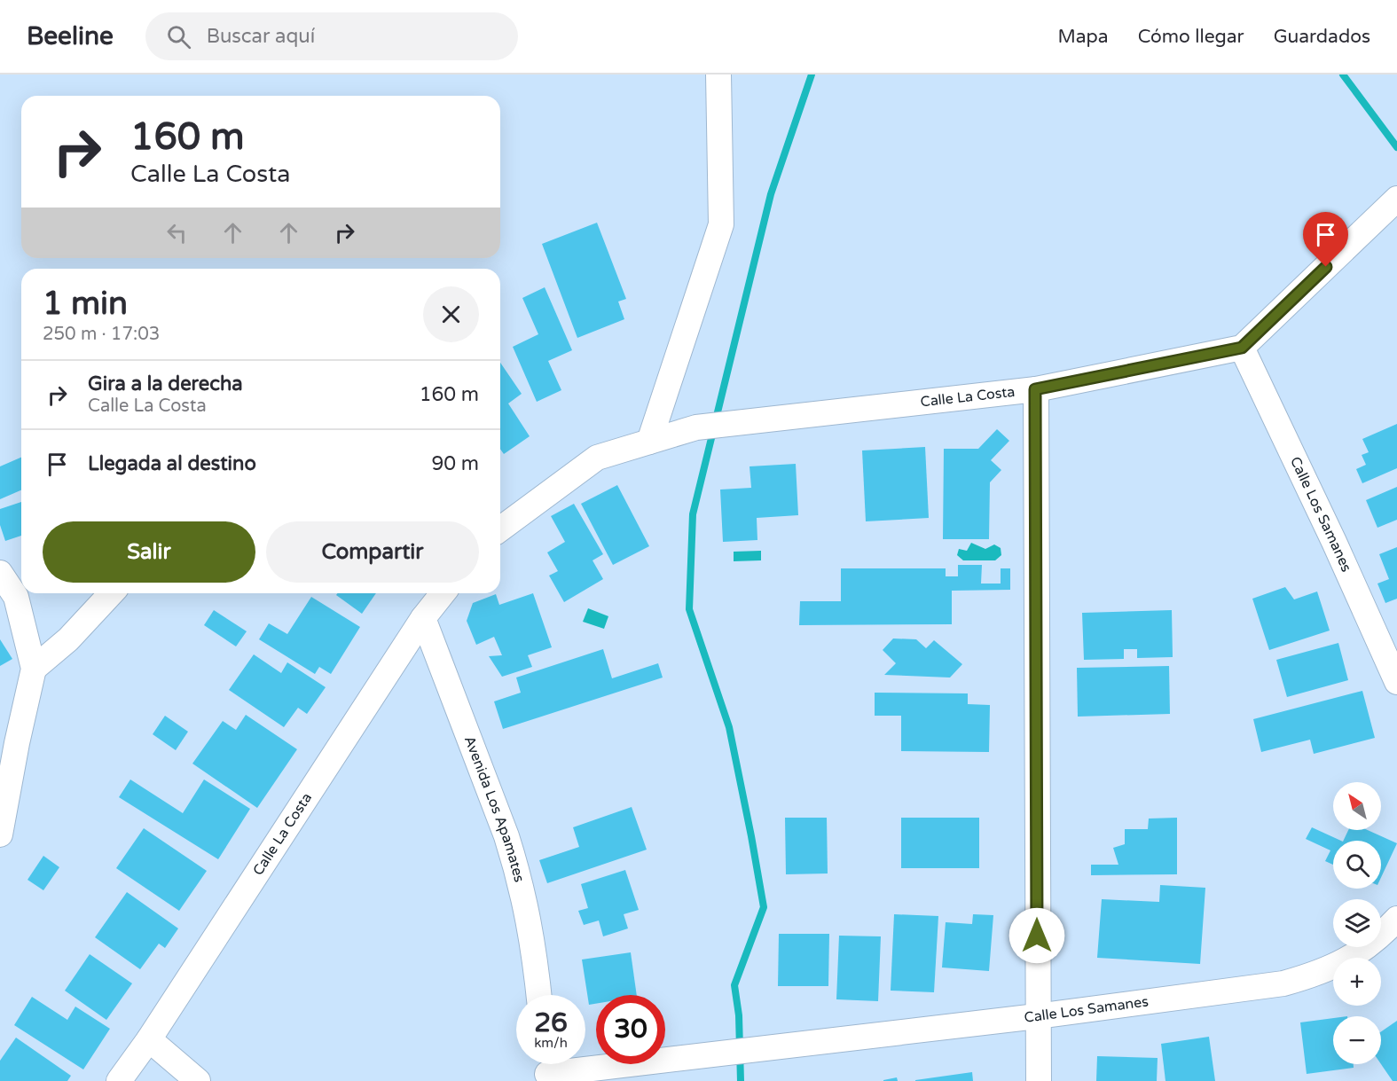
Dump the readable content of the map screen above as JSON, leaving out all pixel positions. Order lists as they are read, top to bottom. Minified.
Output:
{"streets":{"street":["Calle La Costa","Calle Los Samanes","Avenida Los Apamates"]},"crossings":[["Calle La Costa","Calle Los Samanes"],["Calle La Costa","Avenida Los Apamates"]],"north":"top left","page":{"header":"Beeline","search":"Buscar aquí","nav":["Mapa","Cómo llegar","Guardados"],"turn":["160 m","Calle La Costa"],"heading":["1 min","250 m · 17:03"],"list":[{"name":"Gira a la derecha","note":"Calle La Costa","value":"160 m"},{"name":"Llegada al destino","value":"90 m"}],"buttons":["Salir","Compartir"],"map_buttons":["+","−"],"speed":"26 km/h","limit":"30"}}
